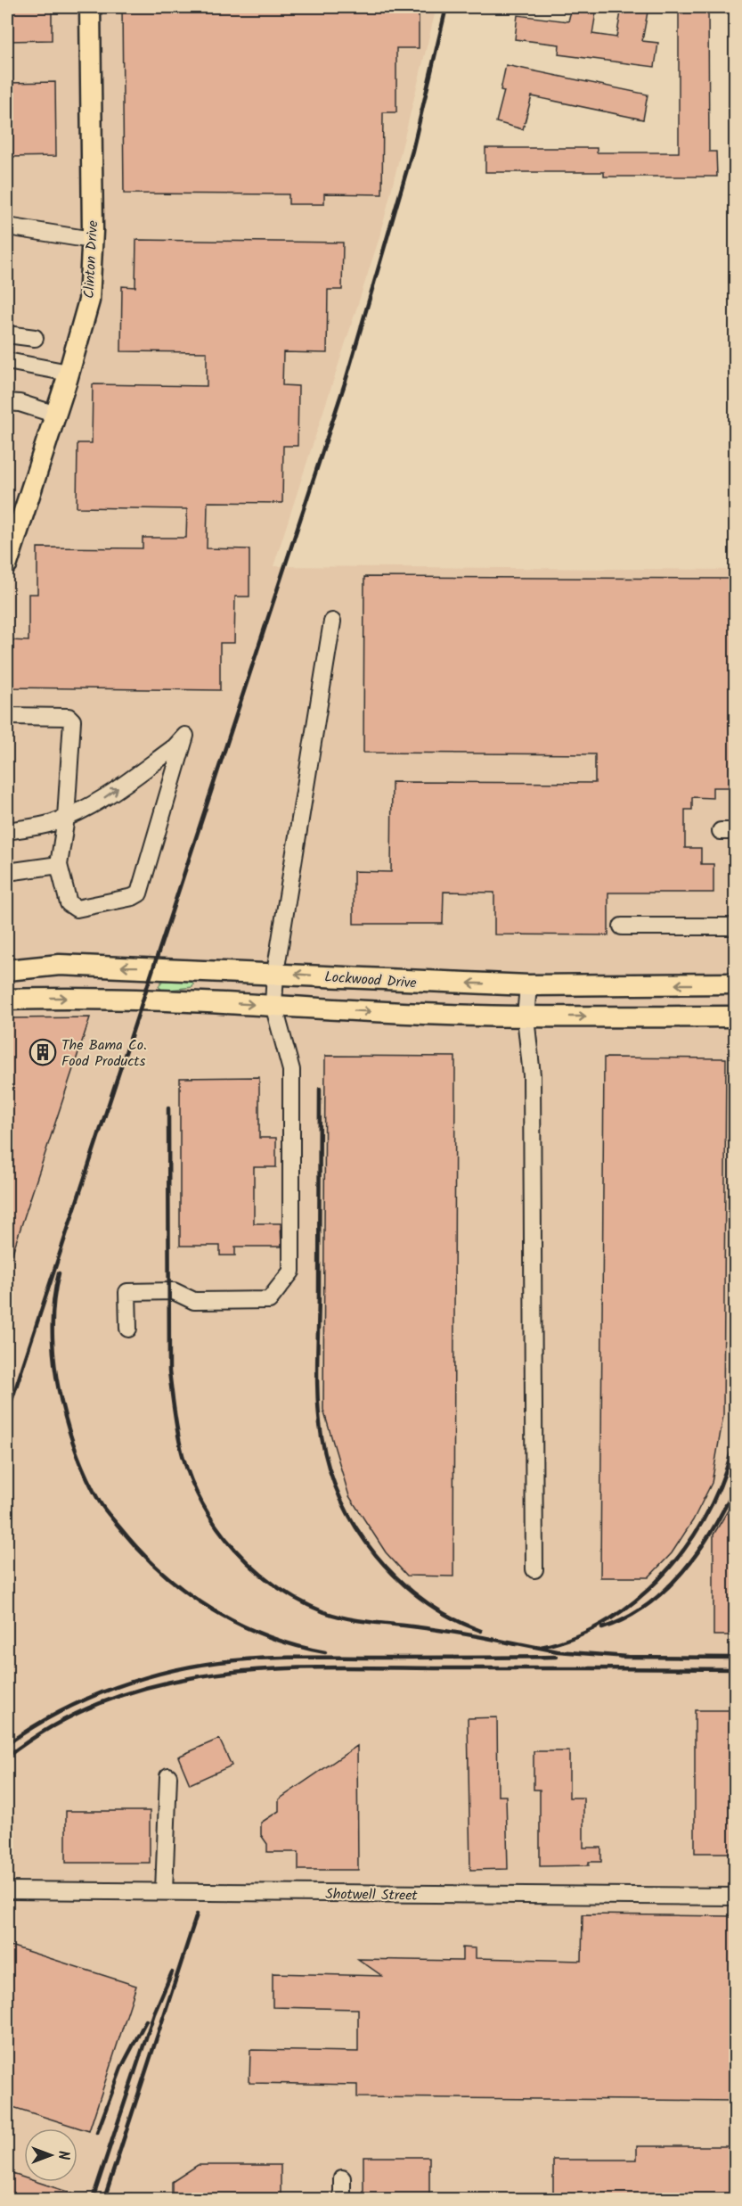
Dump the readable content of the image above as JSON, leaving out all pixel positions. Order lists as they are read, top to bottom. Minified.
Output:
{"streets":{"main road":["Clinton Drive","Lockwood Drive"],"street":["Shotwell Street"]},"places":{"building":["The Bama Co. Food Products"]},"north":"right"}
